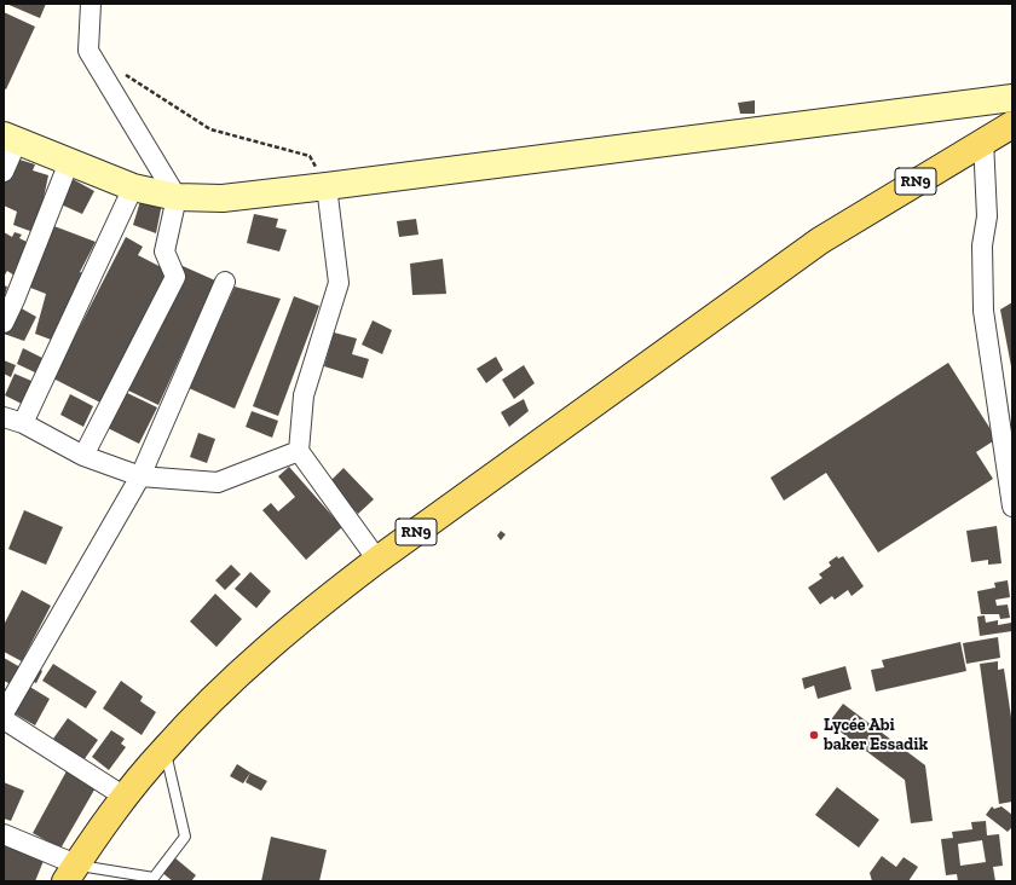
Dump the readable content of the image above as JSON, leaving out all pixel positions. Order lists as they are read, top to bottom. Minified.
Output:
{"streets":{"main road":["RN9"]},"places":["Lycée Abi baker Essadik"]}
